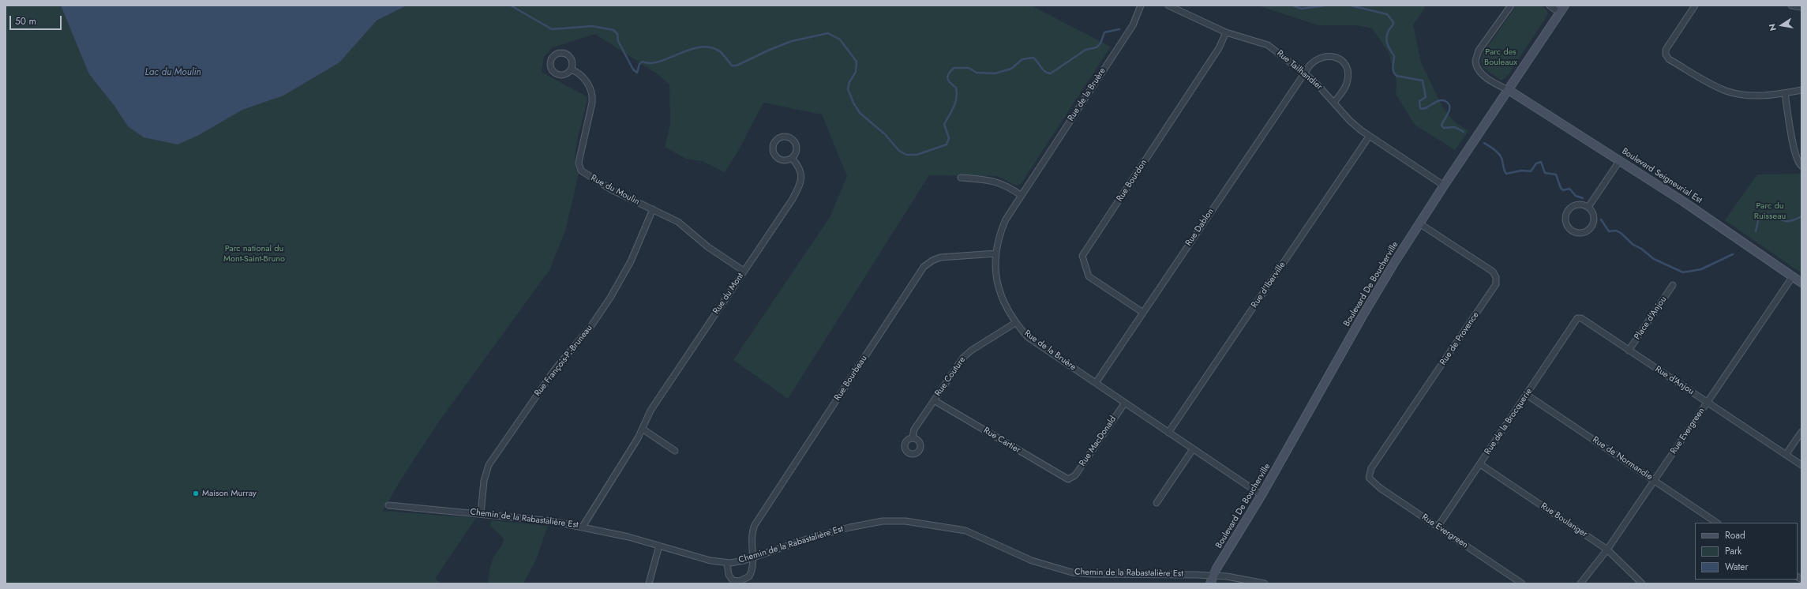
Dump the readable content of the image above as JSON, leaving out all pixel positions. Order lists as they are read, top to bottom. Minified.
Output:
{"streets":{"street":["Rue Tailhandier","Rue de la Bruère","Boulevard Seigneurial Est","Rue Bourdon","Rue du Moulin","Rue Dablon","Boulevard De Boucherville","Rue d'Iberville","Rue du Mont","Place d'Anjou","Rue de Provence","Rue François-P.-Bruneau","Rue Couture","Rue Bourbeau","Rue d'Anjou","Rue de la Brocquerie","Rue Evergreen","Rue Cartier","Rue MacDonald","Rue de Normandie","Chemin de la Rabastalière Est","Rue Boulanger"]},"crossings":[["Rue Tailhandier","Rue Bourdon"],["Rue Tailhandier","Rue Dablon"],["Rue Tailhandier","Boulevard De Boucherville"],["Rue Tailhandier","Rue d'Iberville"],["Rue de la Bruère","Rue Dablon"],["Rue de la Bruère","Boulevard De Boucherville"],["Rue de la Bruère","Rue d'Iberville"],["Rue de la Bruère","Rue Couture"],["Rue de la Bruère","Rue Bourbeau"],["Rue de la Bruère","Rue MacDonald"],["Boulevard Seigneurial Est","Boulevard De Boucherville"],["Boulevard Seigneurial Est","Rue Evergreen"],["Rue Bourdon","Rue Dablon"],["Rue du Moulin","Rue du Mont"],["Rue du Moulin","Rue François-P.-Bruneau"],["Boulevard De Boucherville","Rue de Provence"],["Boulevard De Boucherville","Chemin de la Rabastalière Est"],["Rue du Mont","Chemin de la Rabastalière Est"],["Place d'Anjou","Rue d'Anjou"],["Rue de Provence","Rue Evergreen"],["Rue François-P.-Bruneau","Chemin de la Rabastalière Est"],["Rue Couture","Rue Cartier"],["Rue Bourbeau","Chemin de la Rabastalière Est"],["Rue d'Anjou","Rue de la Brocquerie"],["Rue d'Anjou","Rue Evergreen"],["Rue de la Brocquerie","Rue Evergreen"],["Rue de la Brocquerie","Rue de Normandie"],["Rue de la Brocquerie","Rue Boulanger"],["Rue Evergreen","Rue de Normandie"],["Rue Evergreen","Rue Boulanger"],["Rue Cartier","Rue MacDonald"]],"water":["Lac du Moulin"],"parks":["Parc des Bouleaux","Parc du Ruisseau","Parc national du Mont-Saint-Bruno"],"places":["Maison Murray"],"legend":["Road","Park","Water"],"scale_bar":"50 m","north":"left"}
